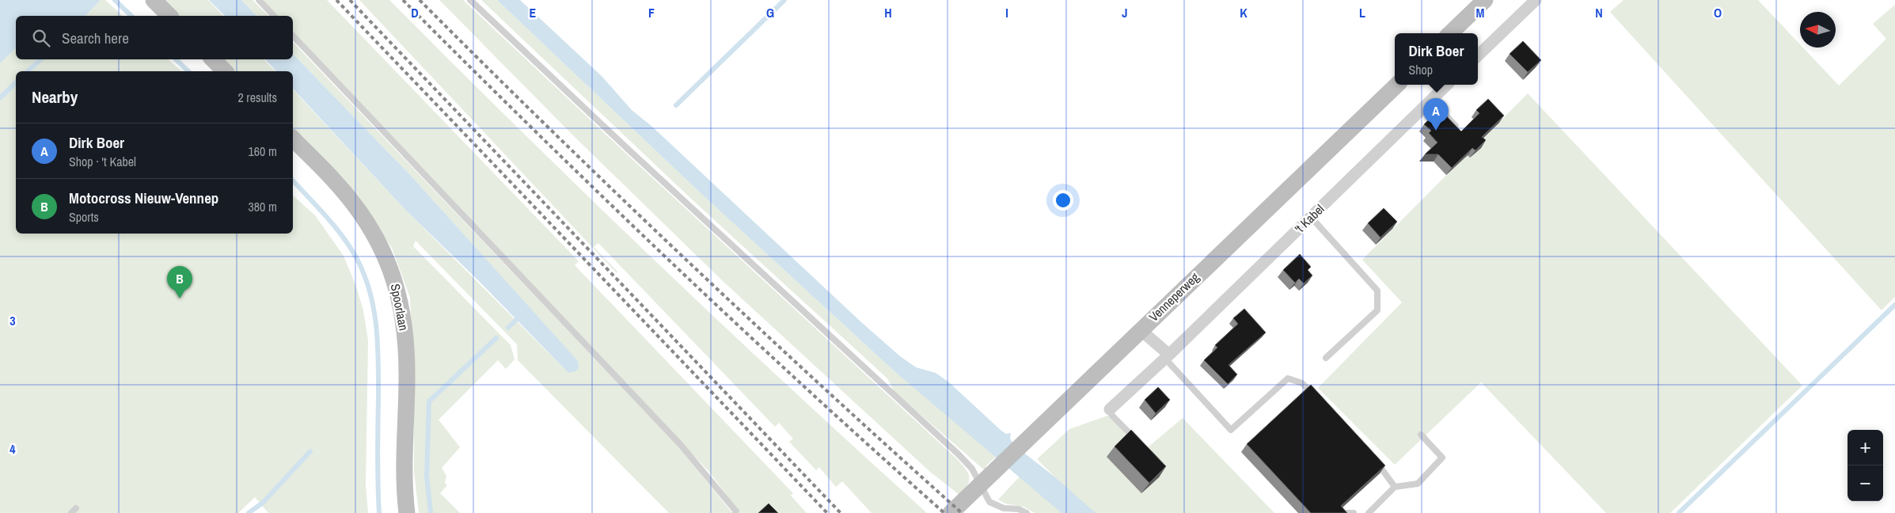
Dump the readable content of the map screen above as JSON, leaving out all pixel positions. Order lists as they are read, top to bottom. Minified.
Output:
{"streets":{"main road":["Venneperweg","Spoorlaan"],"street":["'t Kabel"]},"north":"left","page":{"search":"Search here","popup":["Dirk Boer","Shop"],"heading":["Nearby","2 results"],"pins":["A","B"],"list":[{"mark":"A","name":"Dirk Boer","note":"Shop · 't Kabel","value":"160 m"},{"mark":"B","name":"Motocross Nieuw-Vennep","note":"Sports","value":"380 m"}],"map_buttons":["+","−"]},"grid":{"columns":["D","E","F","G","H","I","J","K","L","M","N","O"],"rows":["3","4"]}}
